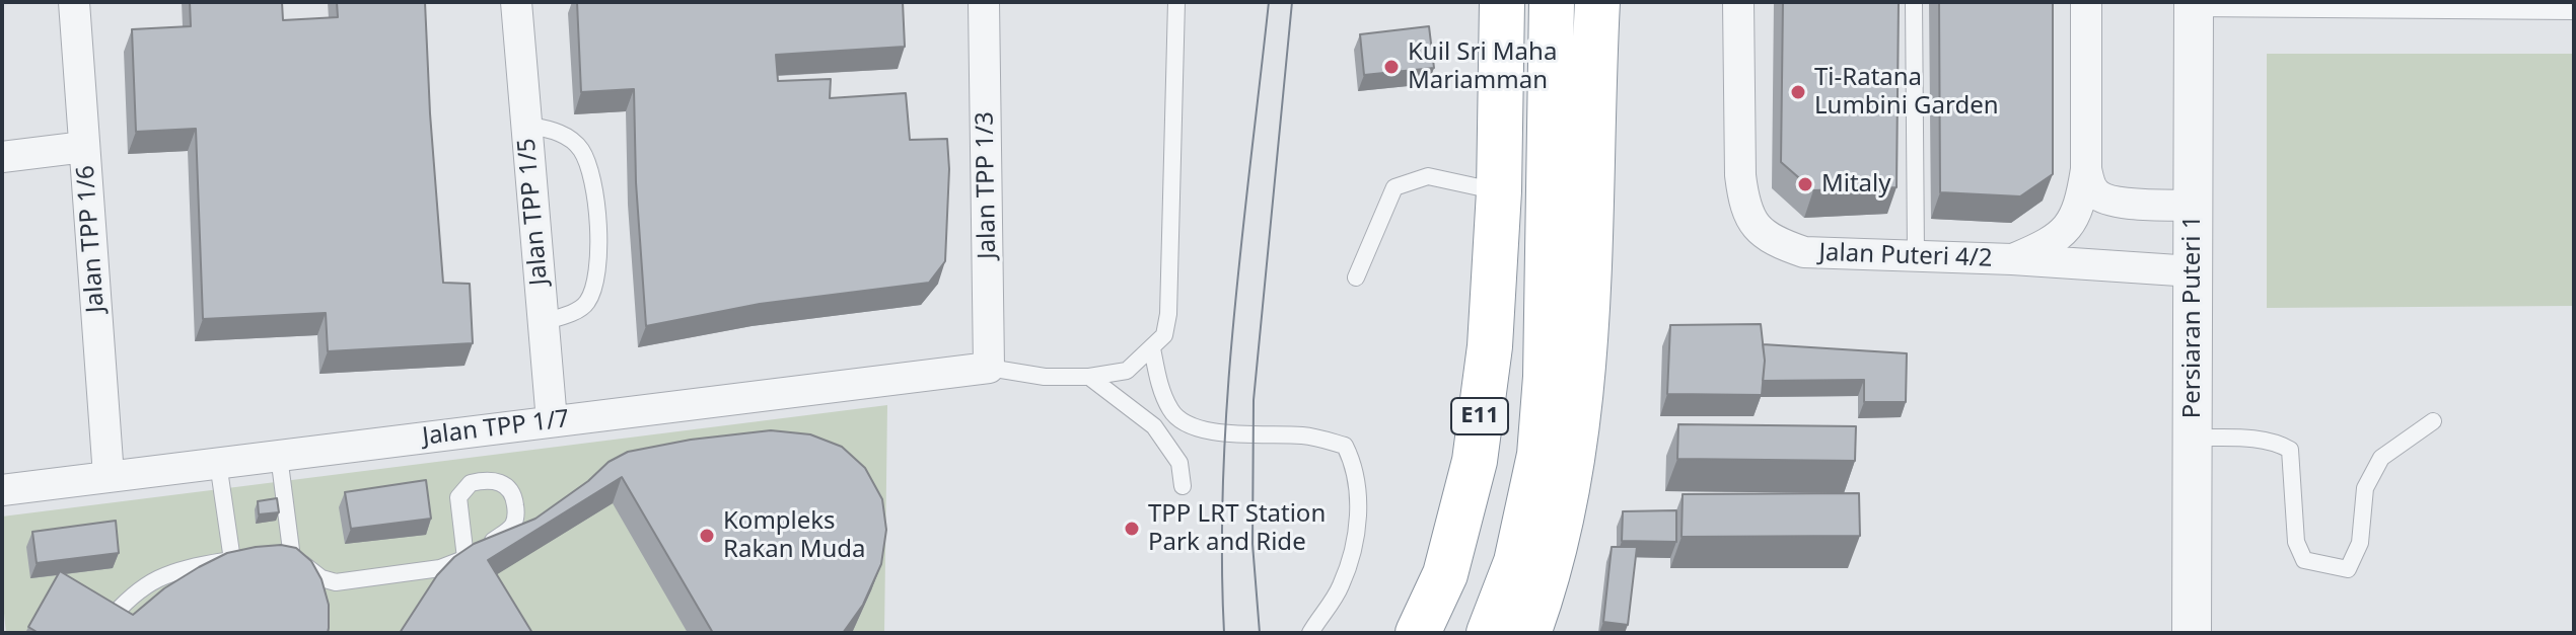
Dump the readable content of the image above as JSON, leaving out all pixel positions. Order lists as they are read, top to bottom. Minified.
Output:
{"streets":{"highway":["E11"],"street":["Jalan TPP 1/3","Jalan TPP 1/5","Jalan TPP 1/6","Jalan Puteri 4/2","Persiaran Puteri 1","Jalan TPP 1/7"]},"crossings":[["Jalan TPP 1/3","Jalan TPP 1/7"],["Jalan TPP 1/5","Jalan TPP 1/7"],["Jalan TPP 1/6","Jalan TPP 1/7"],["Jalan Puteri 4/2","Persiaran Puteri 1"]],"places":["Kuil Sri Maha Mariamman","Ti-Ratana Lumbini Garden","Mitaly","TPP LRT Station Park and Ride","Kompleks Rakan Muda"]}
